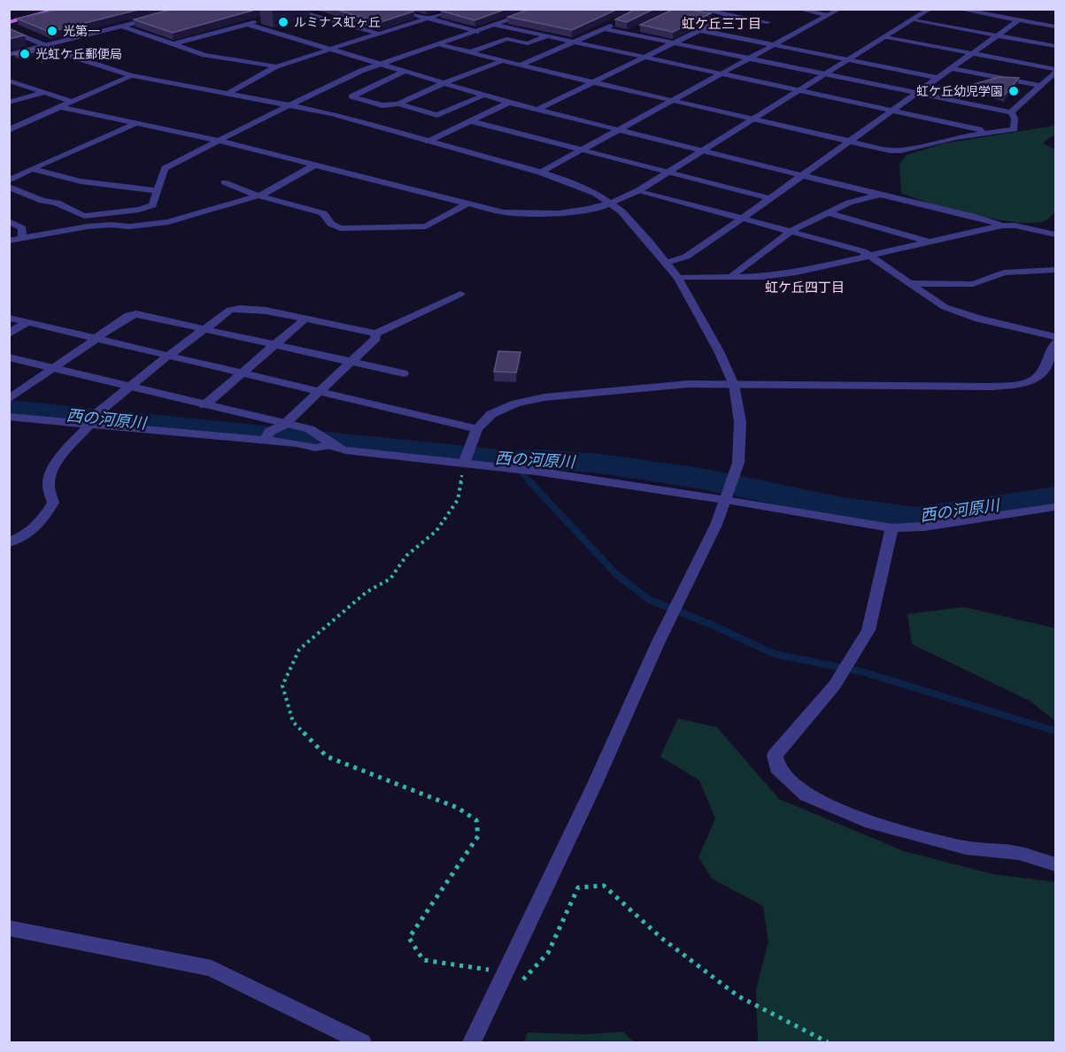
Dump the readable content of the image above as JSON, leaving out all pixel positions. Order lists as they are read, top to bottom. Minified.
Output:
{"districts":["虹ケ丘三丁目","虹ケ丘四丁目"],"water":["西の河原川"],"places":["ルミナス虹ヶ丘","光第一","光虹ケ丘郵便局","虹ケ丘幼児学園"]}
